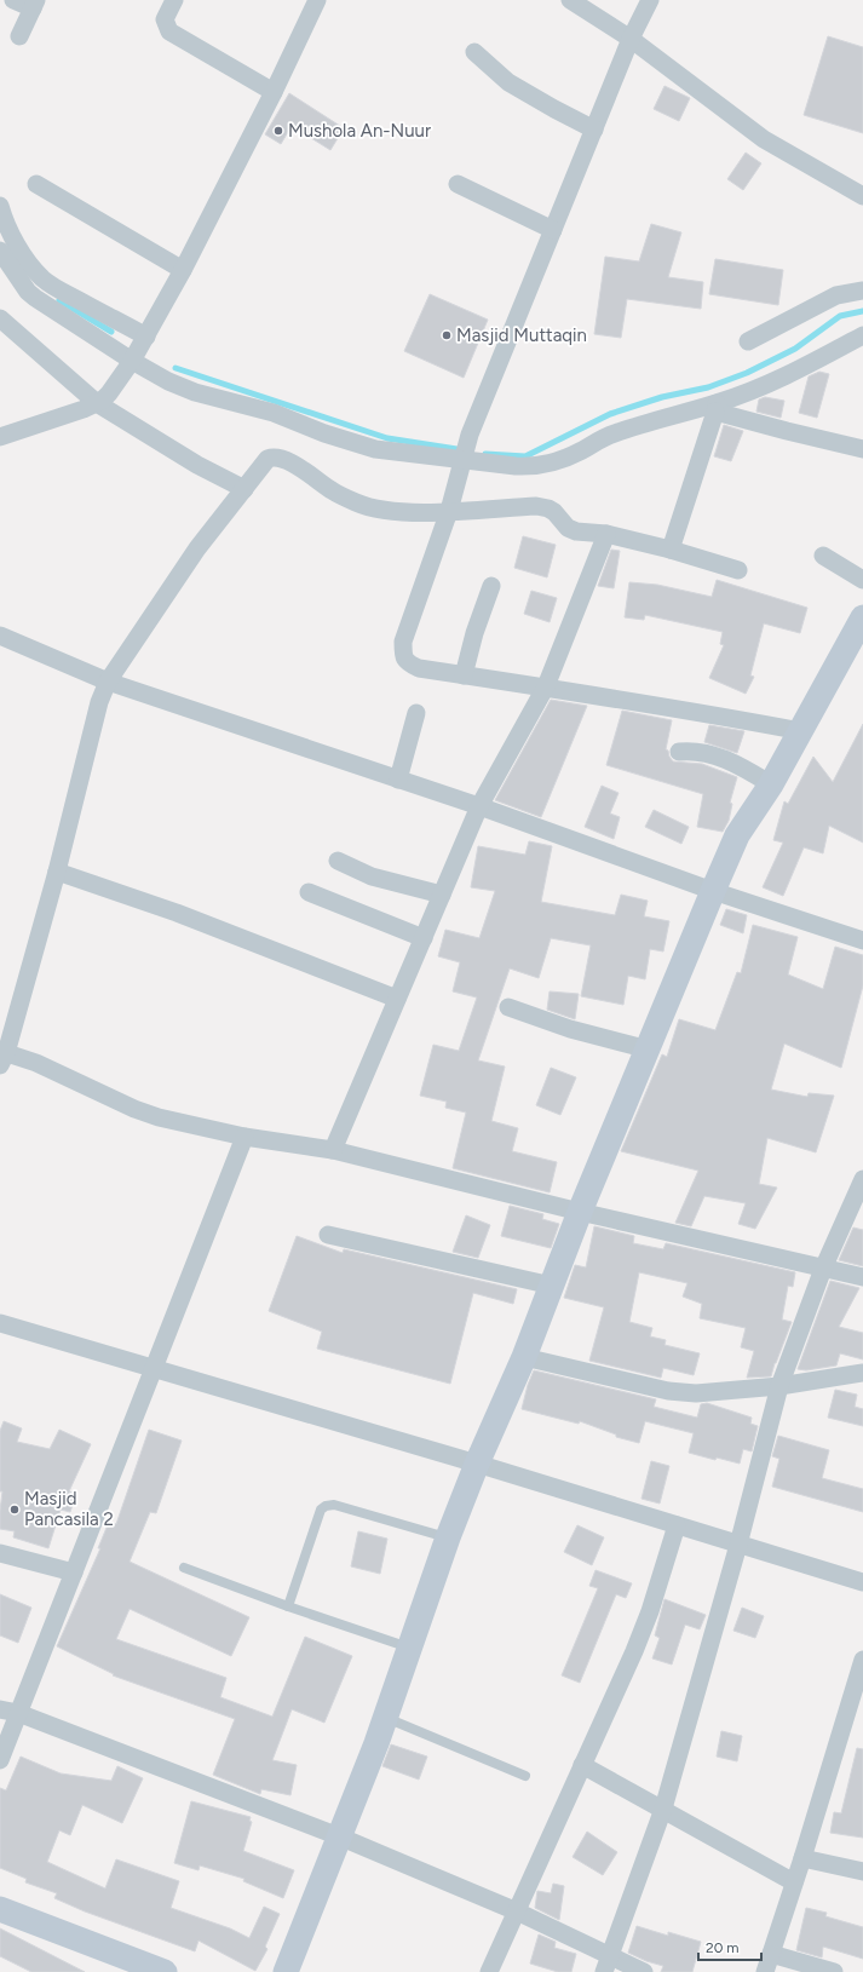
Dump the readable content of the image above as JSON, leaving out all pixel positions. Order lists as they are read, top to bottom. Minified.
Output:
{"places":["Mushola An-Nuur","Masjid Muttaqin","Masjid Pancasila 2"],"scale_bar":"20 m"}
